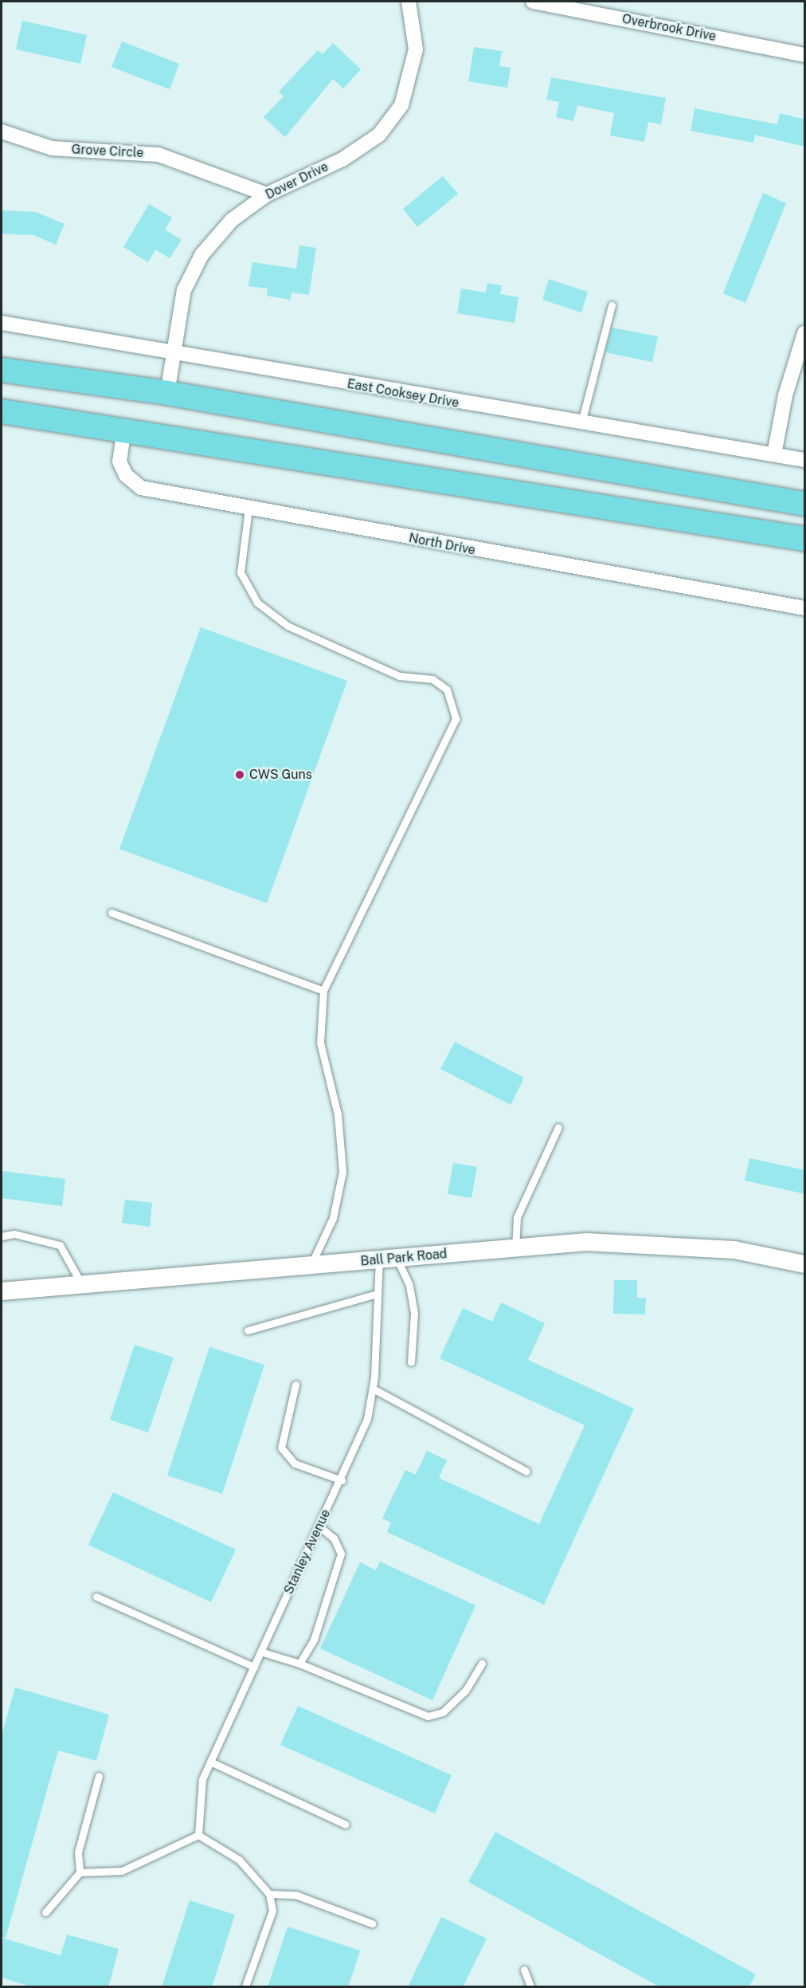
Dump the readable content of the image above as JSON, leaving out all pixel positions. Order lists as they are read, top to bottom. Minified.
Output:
{"streets":{"street":["Overbrook Drive","Grove Circle","Dover Drive","East Cooksey Drive","North Drive","Ball Park Road"],"lane":["Stanley Avenue"]},"crossings":[["Grove Circle","Dover Drive"],["Dover Drive","East Cooksey Drive"],["Ball Park Road","Stanley Avenue"]],"places":["CWS Guns"]}
